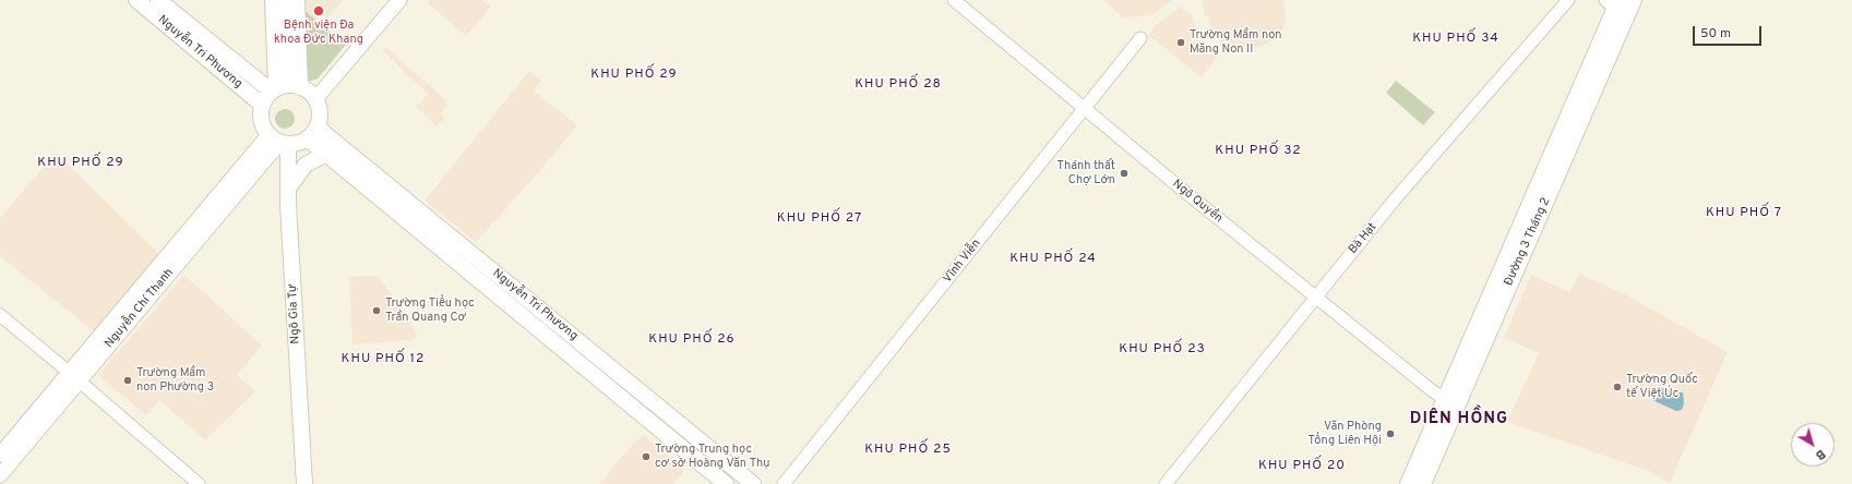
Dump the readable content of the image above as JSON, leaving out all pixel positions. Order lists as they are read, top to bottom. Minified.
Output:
{"streets":{"main road":["Nguyễn Tri Phương","Đường 3 Tháng 2","Nguyễn Chí Thanh","Ngô Gia Tự"],"street":["Ngô Quyền","Bà Hạt","Vĩnh Viễn"]},"crossings":[["Nguyễn Tri Phương","Nguyễn Chí Thanh"],["Nguyễn Tri Phương","Ngô Gia Tự"],["Ngô Quyền","Bà Hạt"],["Ngô Quyền","Đường 3 Tháng 2"],["Ngô Quyền","Vĩnh Viễn"],["Nguyễn Chí Thanh","Ngô Gia Tự"]],"districts":["KHU PHỐ 34","KHU PHỐ 29","KHU PHỐ 28","KHU PHỐ 32","KHU PHỐ 29","KHU PHỐ 7","KHU PHỐ 27","KHU PHỐ 24","KHU PHỐ 26","KHU PHỐ 23","KHU PHỐ 12","DIÊN HỒNG","KHU PHỐ 25","KHU PHỐ 20"],"places":["Bệnh viện Đa khoa Đức Khang","Trường Mầm non Măng Non II","Thánh thất Chợ Lớn","Trường Tiểu học Trần Quang Cơ","Trường Mầm non Phường 3","Trường Quốc tế Việt Úc","Văn Phòng Tổng Liên Hội","Trường Trung học cơ sở Hoàng Văn Thụ"],"scale_bar":"50 m","north":"bottom right"}
